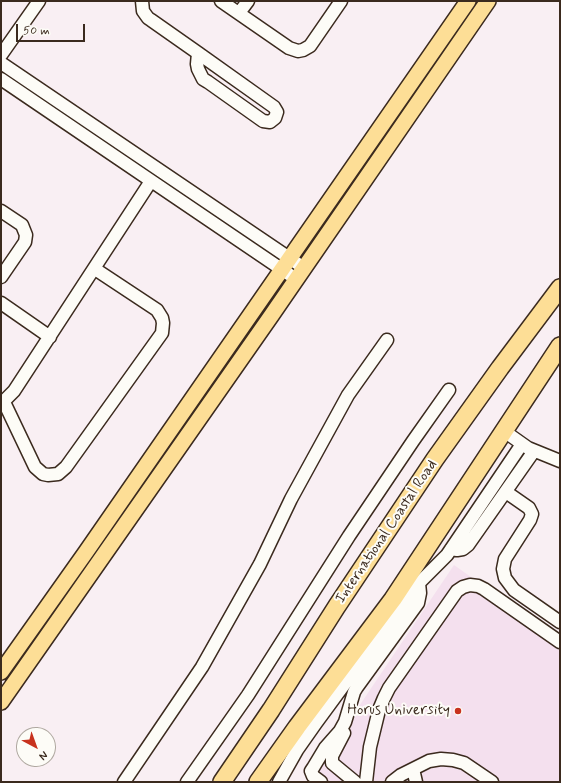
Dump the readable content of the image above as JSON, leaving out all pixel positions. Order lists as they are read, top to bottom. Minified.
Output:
{"streets":{"highway":["International Coastal Road"]},"places":["Horus University"],"scale_bar":"50 m","north":"bottom right"}
